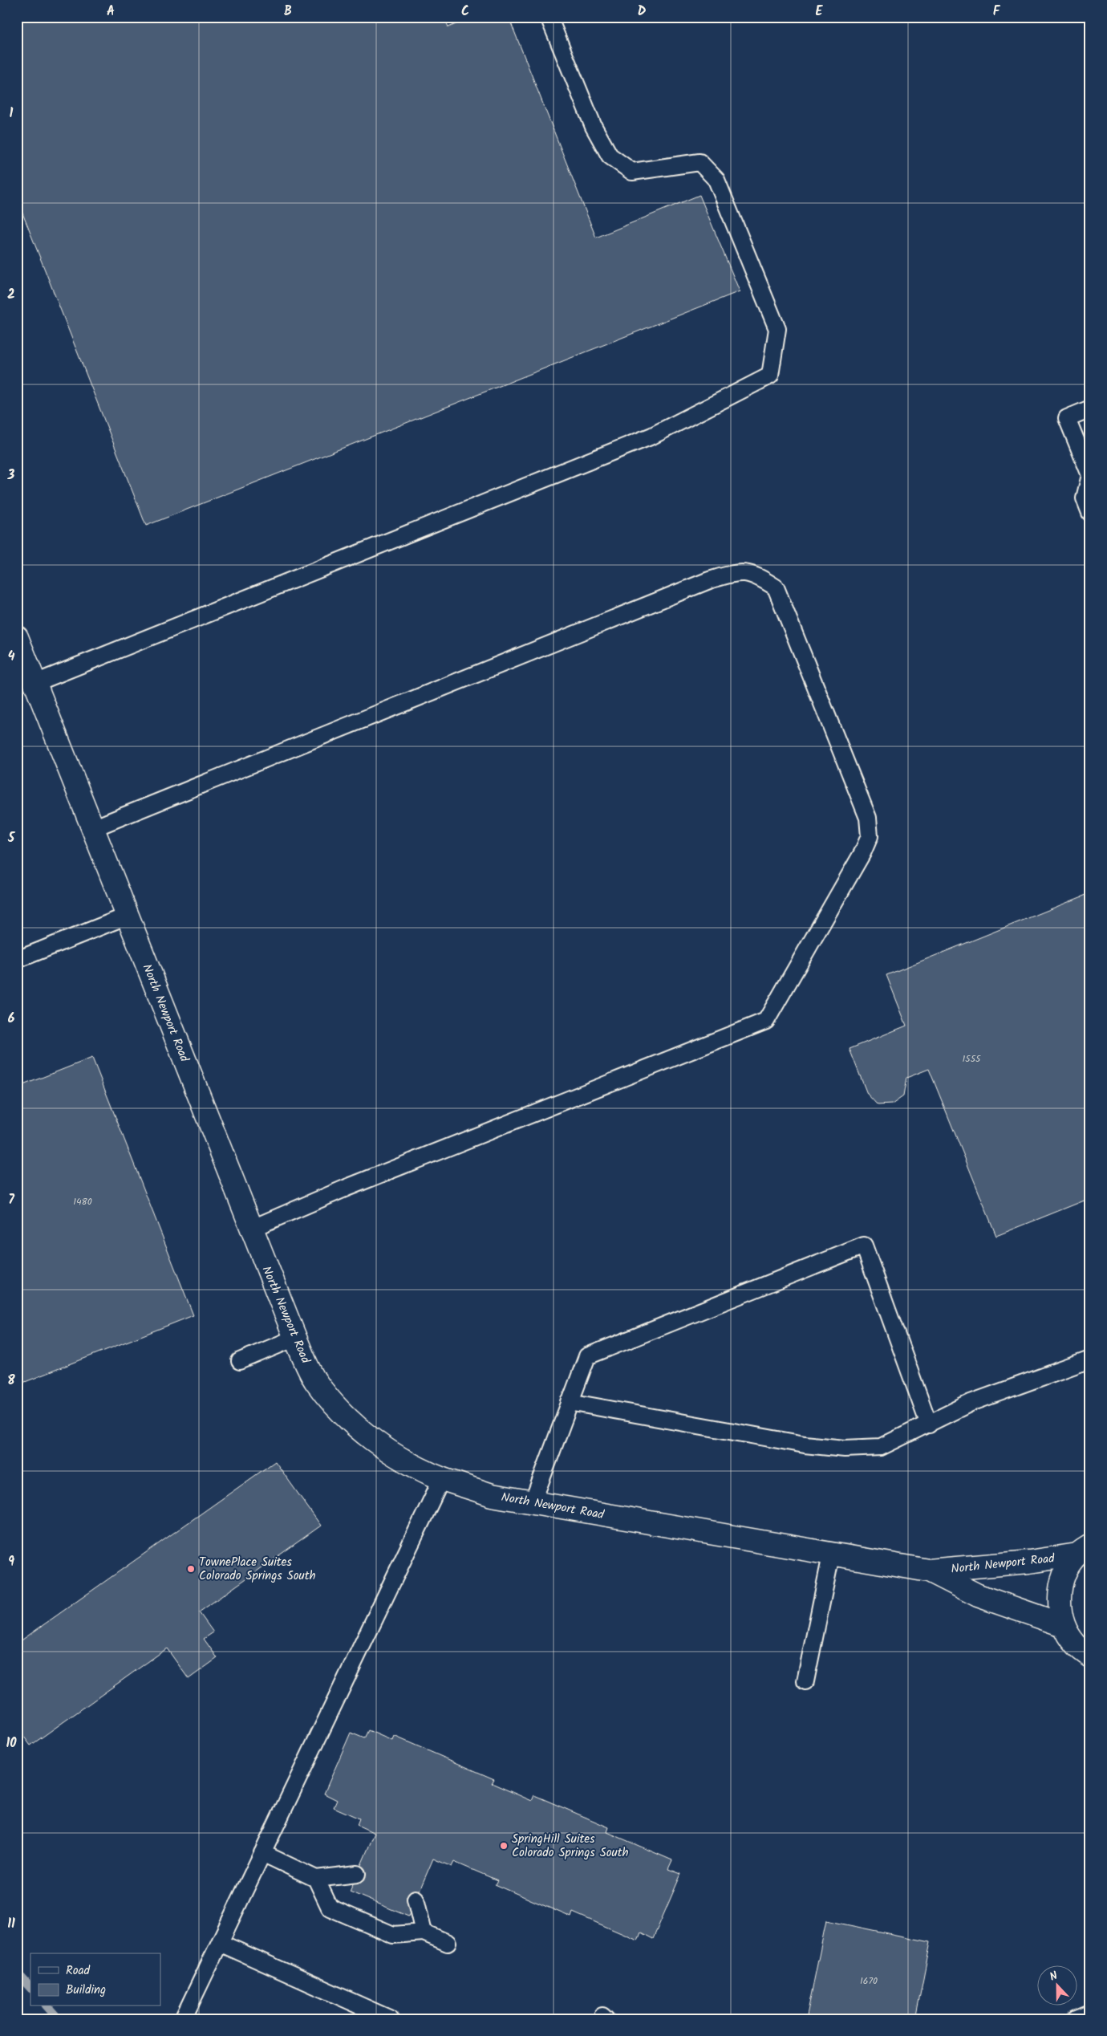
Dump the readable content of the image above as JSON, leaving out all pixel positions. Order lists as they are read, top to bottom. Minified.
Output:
{"streets":{"street":["North Newport Road"]},"places":["TownePlace Suites Colorado Springs South","SpringHill Suites Colorado Springs South"],"house_numbers":["1555","1480","1670"],"legend":["Road","Building"],"north":"top","grid":{"columns":["A","B","C","D","E","F"],"rows":["1","2","3","4","5","6","7","8","9","10","11"]}}
